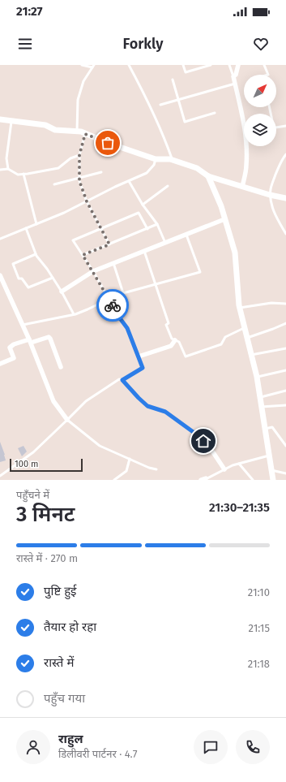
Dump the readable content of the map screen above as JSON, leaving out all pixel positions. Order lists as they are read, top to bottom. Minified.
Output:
{"scale_bar":"100 m","north":"top right","page":{"status":"21:27","header":"Forkly","scale":"100 m","heading":["3 मिनट","पहुँचने में","21:30–21:35"],"panel":["राहुल","डिलीवरी पार्टनर · 4.7"],"bar":"रास्ते में · 270 m","list":[["पुष्टि हुई","21:10"],["तैयार हो रहा","21:15"],["रास्ते में","21:18"],"पहुँच गया"]}}
